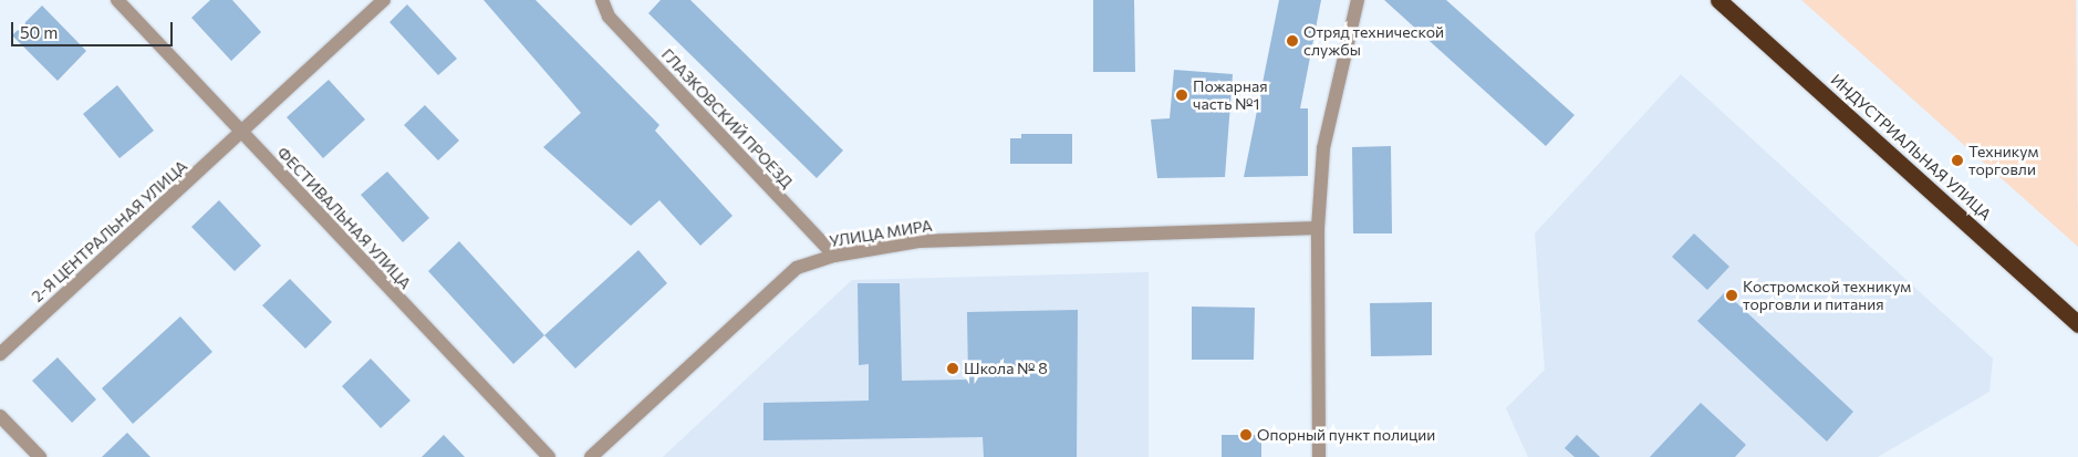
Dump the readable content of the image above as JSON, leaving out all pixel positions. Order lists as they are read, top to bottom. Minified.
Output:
{"streets":{"highway":["ИНДУСТРИАЛЬНАЯ УЛИЦА"],"street":["ГЛАЗКОВСКИЙ ПРОЕЗД","ФЕСТИВАЛЬНАЯ УЛИЦА","2-Я ЦЕНТРАЛЬНАЯ УЛИЦА","УЛИЦА МИРА"]},"crossings":[["ГЛАЗКОВСКИЙ ПРОЕЗД","УЛИЦА МИРА"],["ФЕСТИВАЛЬНАЯ УЛИЦА","2-Я ЦЕНТРАЛЬНАЯ УЛИЦА"]],"places":["Отряд технической службы","Пожарная часть №1","Техникум торговли","Костромской техникум торговли и питания","Школа № 8","Опорный пункт полиции"],"scale_bar":"50 m"}
